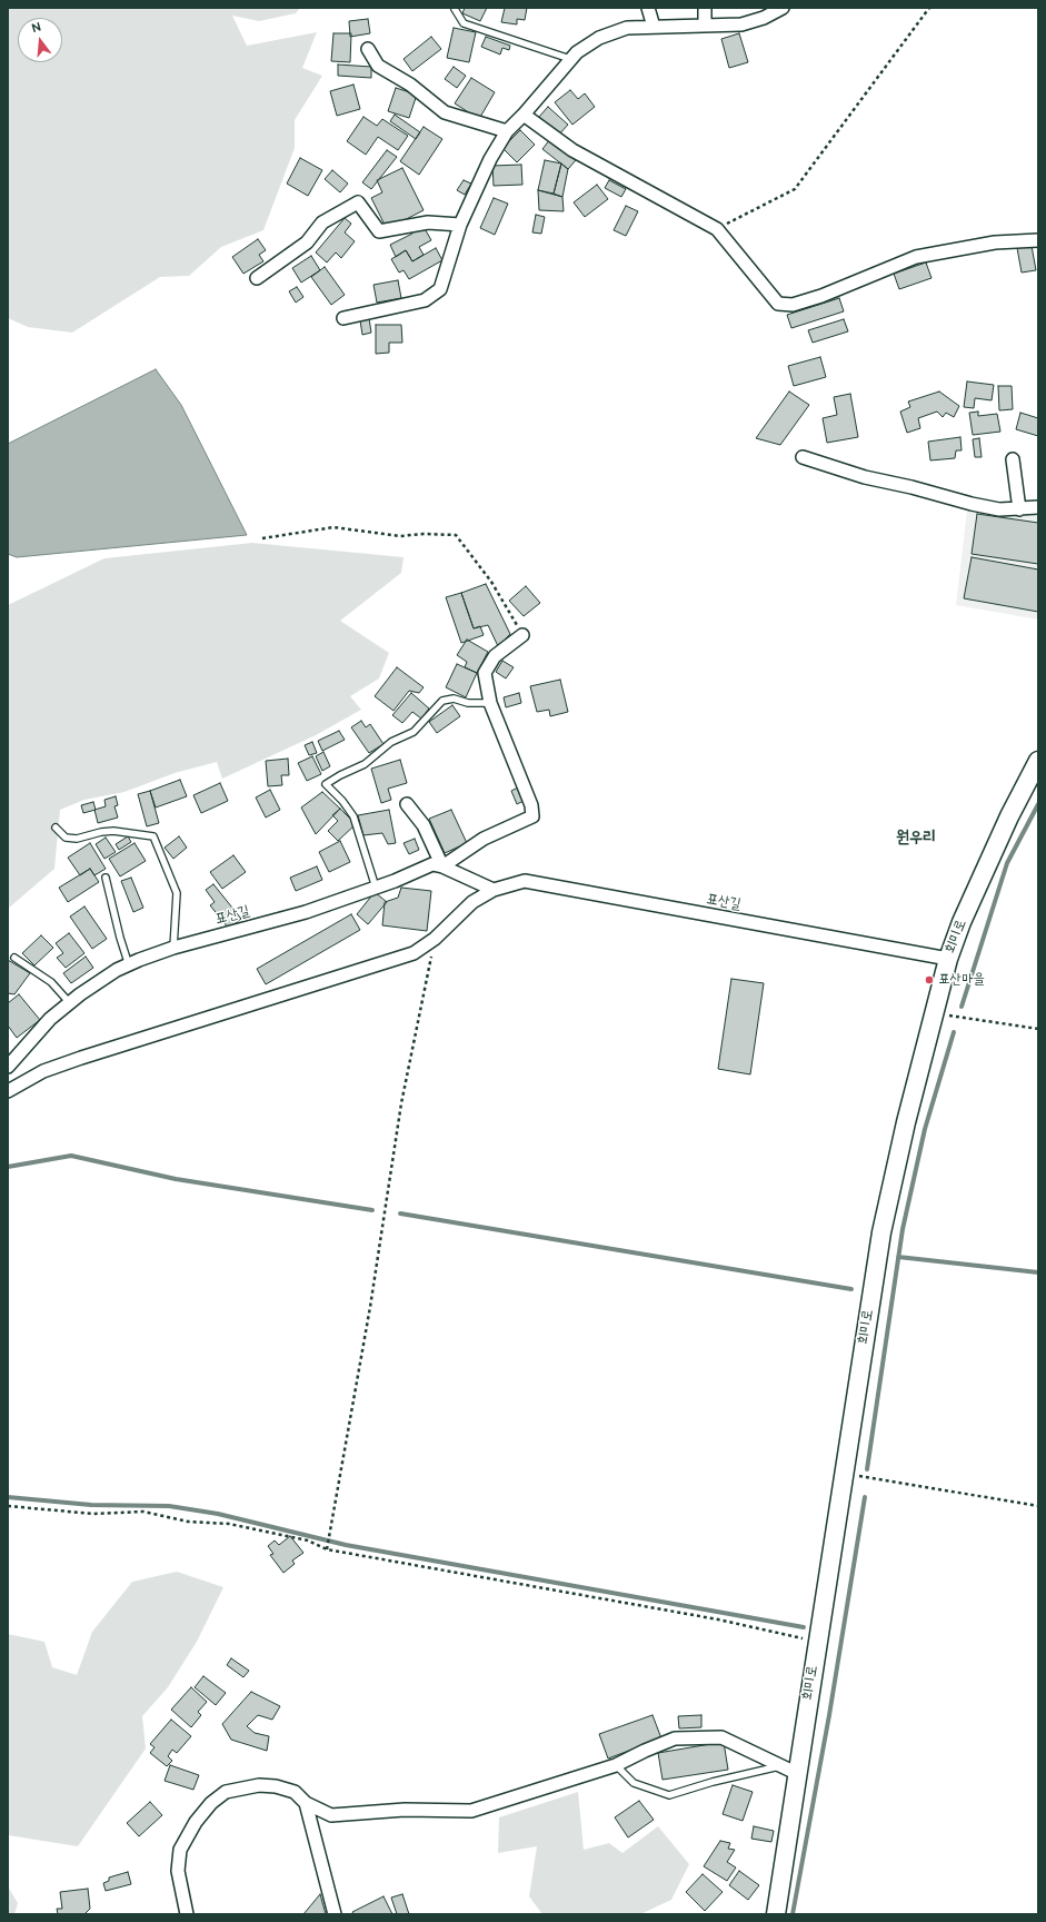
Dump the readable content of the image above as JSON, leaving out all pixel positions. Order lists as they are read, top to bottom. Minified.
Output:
{"streets":{"street":["표산길","회미로"]},"crossings":[["표산길","회미로"]],"districts":["원우리"],"places":["표산마을"],"north":"top"}
